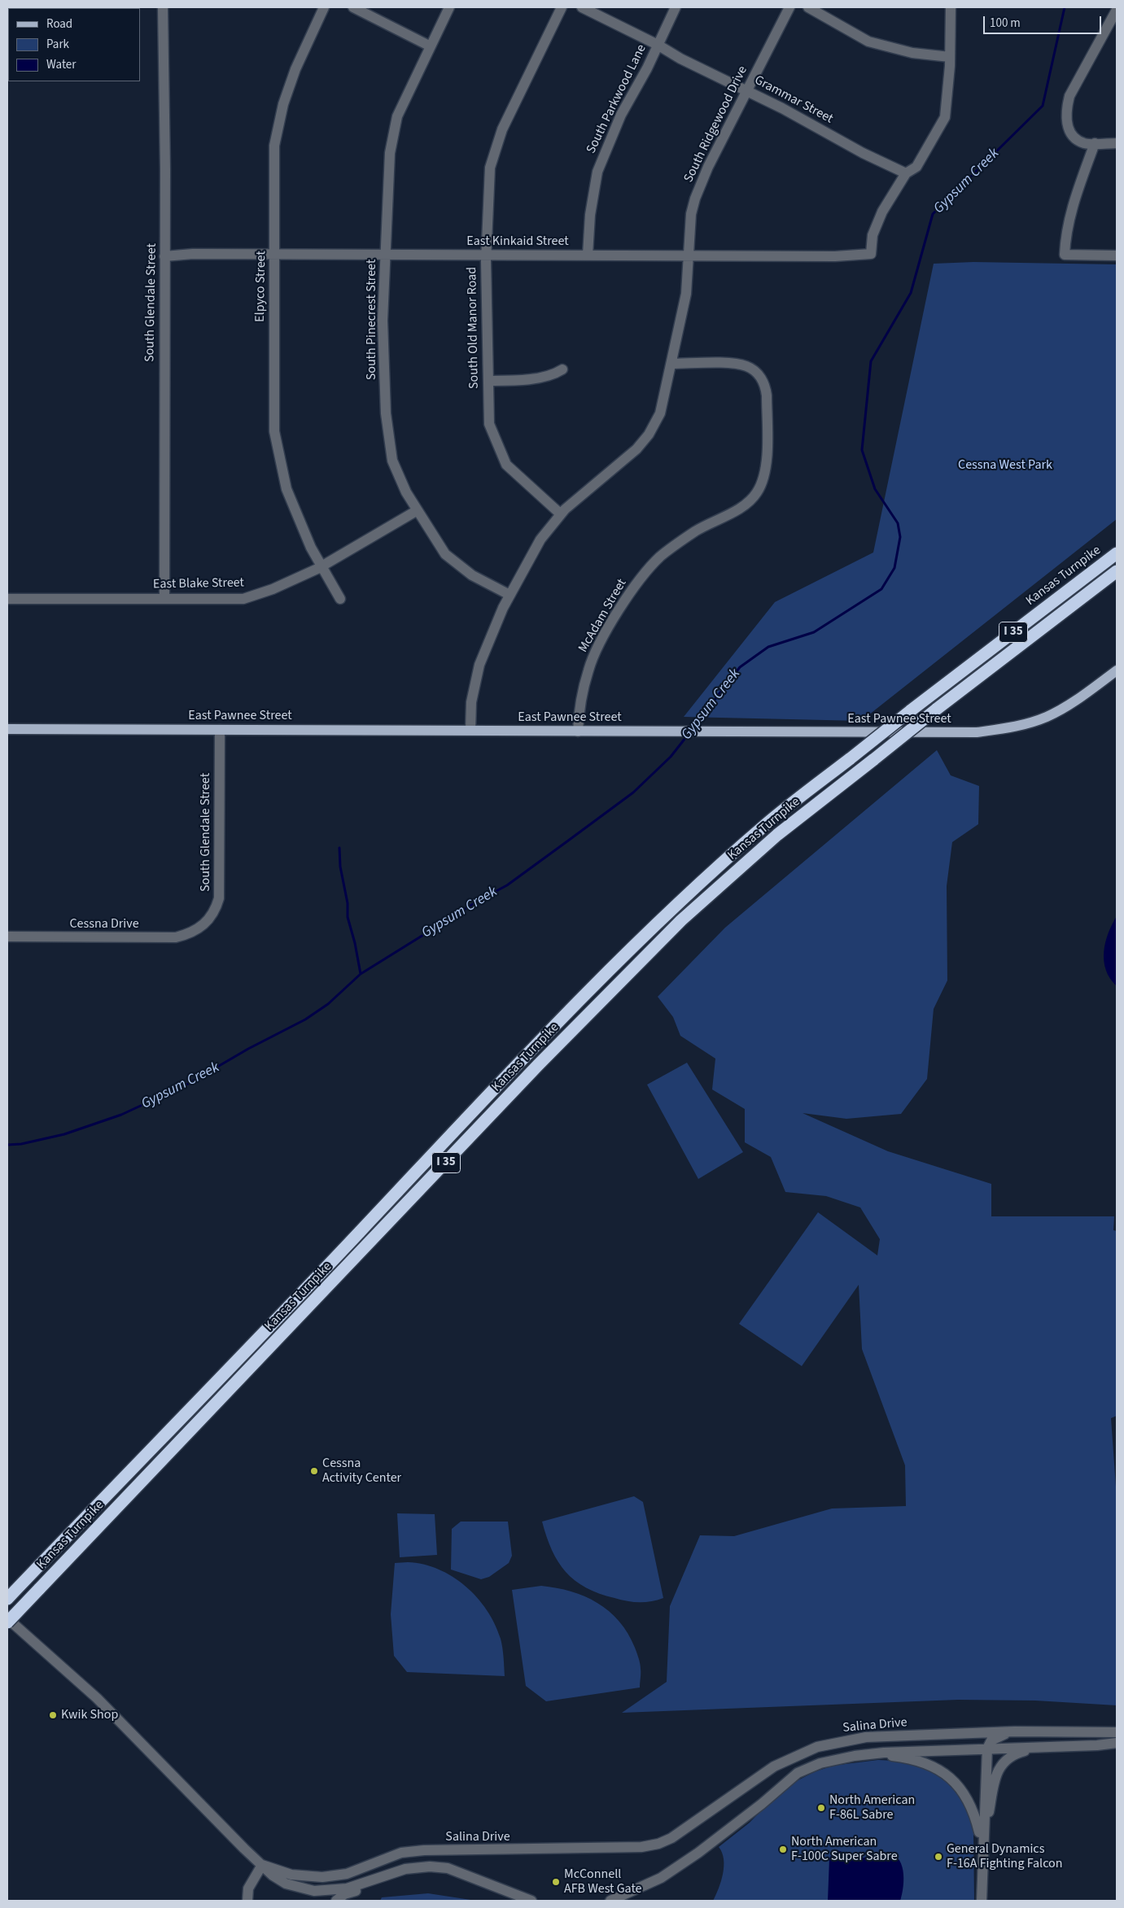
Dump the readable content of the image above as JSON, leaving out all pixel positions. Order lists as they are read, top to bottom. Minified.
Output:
{"streets":{"highway":["Kansas Turnpike","I 35"],"main road":["East Pawnee Street"],"street":["South Parkwood Lane","Grammar Street","South Ridgewood Drive","East Kinkaid Street","Elpyco Street","South Glendale Street","South Pinecrest Street","South Old Manor Road","East Blake Street","McAdam Street","Cessna Drive","Salina Drive"]},"crossings":[["South Parkwood Lane","Grammar Street"],["South Parkwood Lane","East Kinkaid Street"],["Grammar Street","South Ridgewood Drive"],["Grammar Street","East Kinkaid Street"],["South Ridgewood Drive","East Kinkaid Street"],["South Ridgewood Drive","South Pinecrest Street"],["South Ridgewood Drive","South Old Manor Road"],["South Ridgewood Drive","McAdam Street"],["South Ridgewood Drive","East Pawnee Street"],["East Kinkaid Street","Elpyco Street"],["East Kinkaid Street","South Glendale Street"],["East Kinkaid Street","South Pinecrest Street"],["East Kinkaid Street","South Old Manor Road"],["Elpyco Street","East Blake Street"],["South Glendale Street","East Blake Street"],["South Glendale Street","East Pawnee Street"],["South Glendale Street","Cessna Drive"],["South Pinecrest Street","East Blake Street"],["McAdam Street","East Pawnee Street"]],"water":["Gypsum Creek"],"parks":["Cessna West Park"],"places":["Cessna Activity Center","Kwik Shop","North American F-86L Sabre","North American F-100C Super Sabre","General Dynamics F-16A Fighting Falcon","McConnell AFB West Gate"],"legend":["Road","Park","Water"],"scale_bar":"100 m"}
